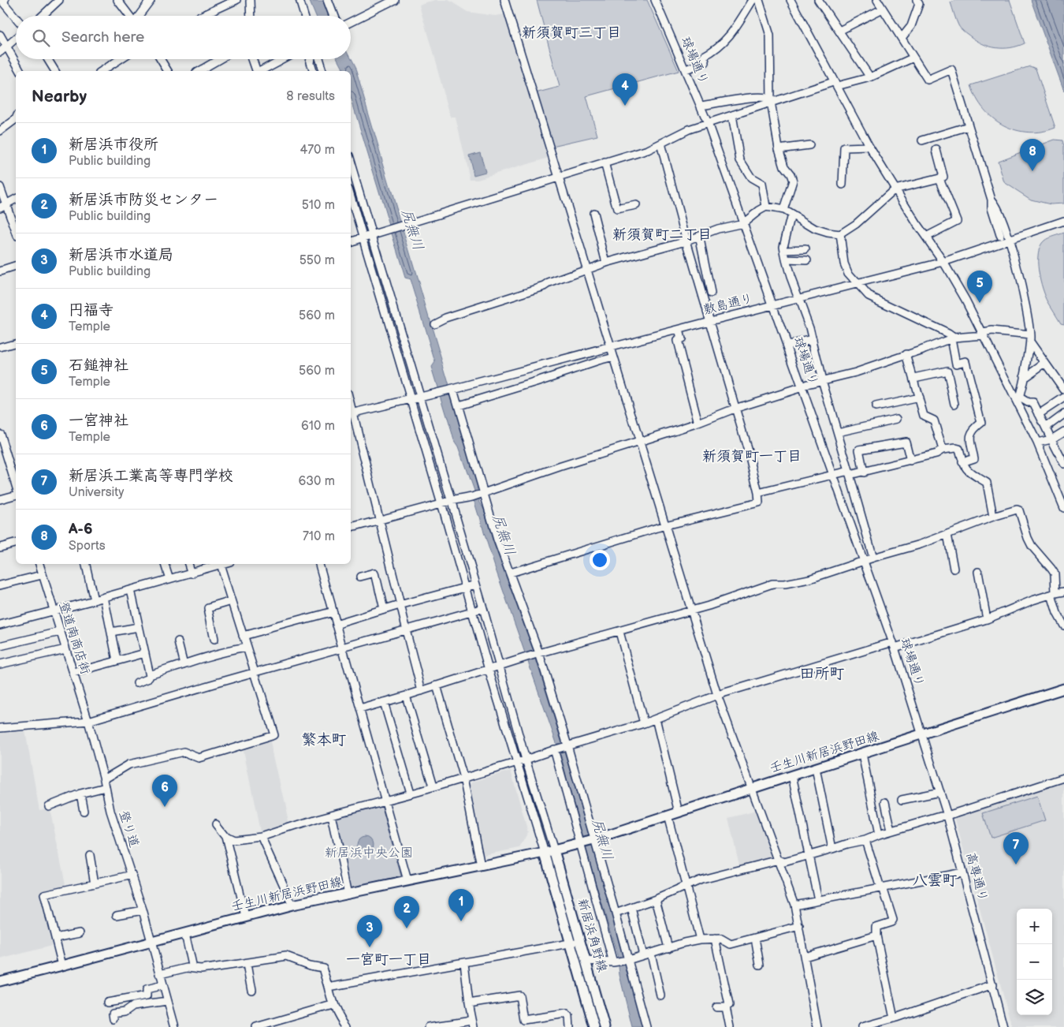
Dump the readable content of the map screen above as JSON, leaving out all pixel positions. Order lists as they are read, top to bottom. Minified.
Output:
{"streets":{"main road":["壬生川新居浜野田線","新居浜角野線"],"street":["球場通り","敷島通り","登道南商店街","登り道","高専通り"]},"crossings":[["球場通り","敷島通り"],["球場通り","壬生川新居浜野田線"],["球場通り","高専通り"],["登道南商店街","登り道"],["壬生川新居浜野田線","登り道"],["壬生川新居浜野田線","高専通り"],["壬生川新居浜野田線","新居浜角野線"]],"districts":["新須賀町三丁目","新須賀町二丁目","新須賀町一丁目","田所町","繁本町","八雲町","一宮町一丁目"],"water":["尻無川"],"parks":["新居浜中央公園"],"page":{"search":"Search here","heading":["Nearby","8 results"],"pins":["4","8","5","6","7","1","2","3"],"list":[{"mark":"1","name":"新居浜市役所","note":"Public building","value":"470 m"},{"mark":"2","name":"新居浜市防災センター","note":"Public building","value":"510 m"},{"mark":"3","name":"新居浜市水道局","note":"Public building","value":"550 m"},{"mark":"4","name":"円福寺","note":"Temple","value":"560 m"},{"mark":"5","name":"石鎚神社","note":"Temple","value":"560 m"},{"mark":"6","name":"一宮神社","note":"Temple","value":"610 m"},{"mark":"7","name":"新居浜工業高等専門学校","note":"University","value":"630 m"},{"mark":"8","name":"A-6","note":"Sports","value":"710 m"}],"map_buttons":["+","−"]}}
